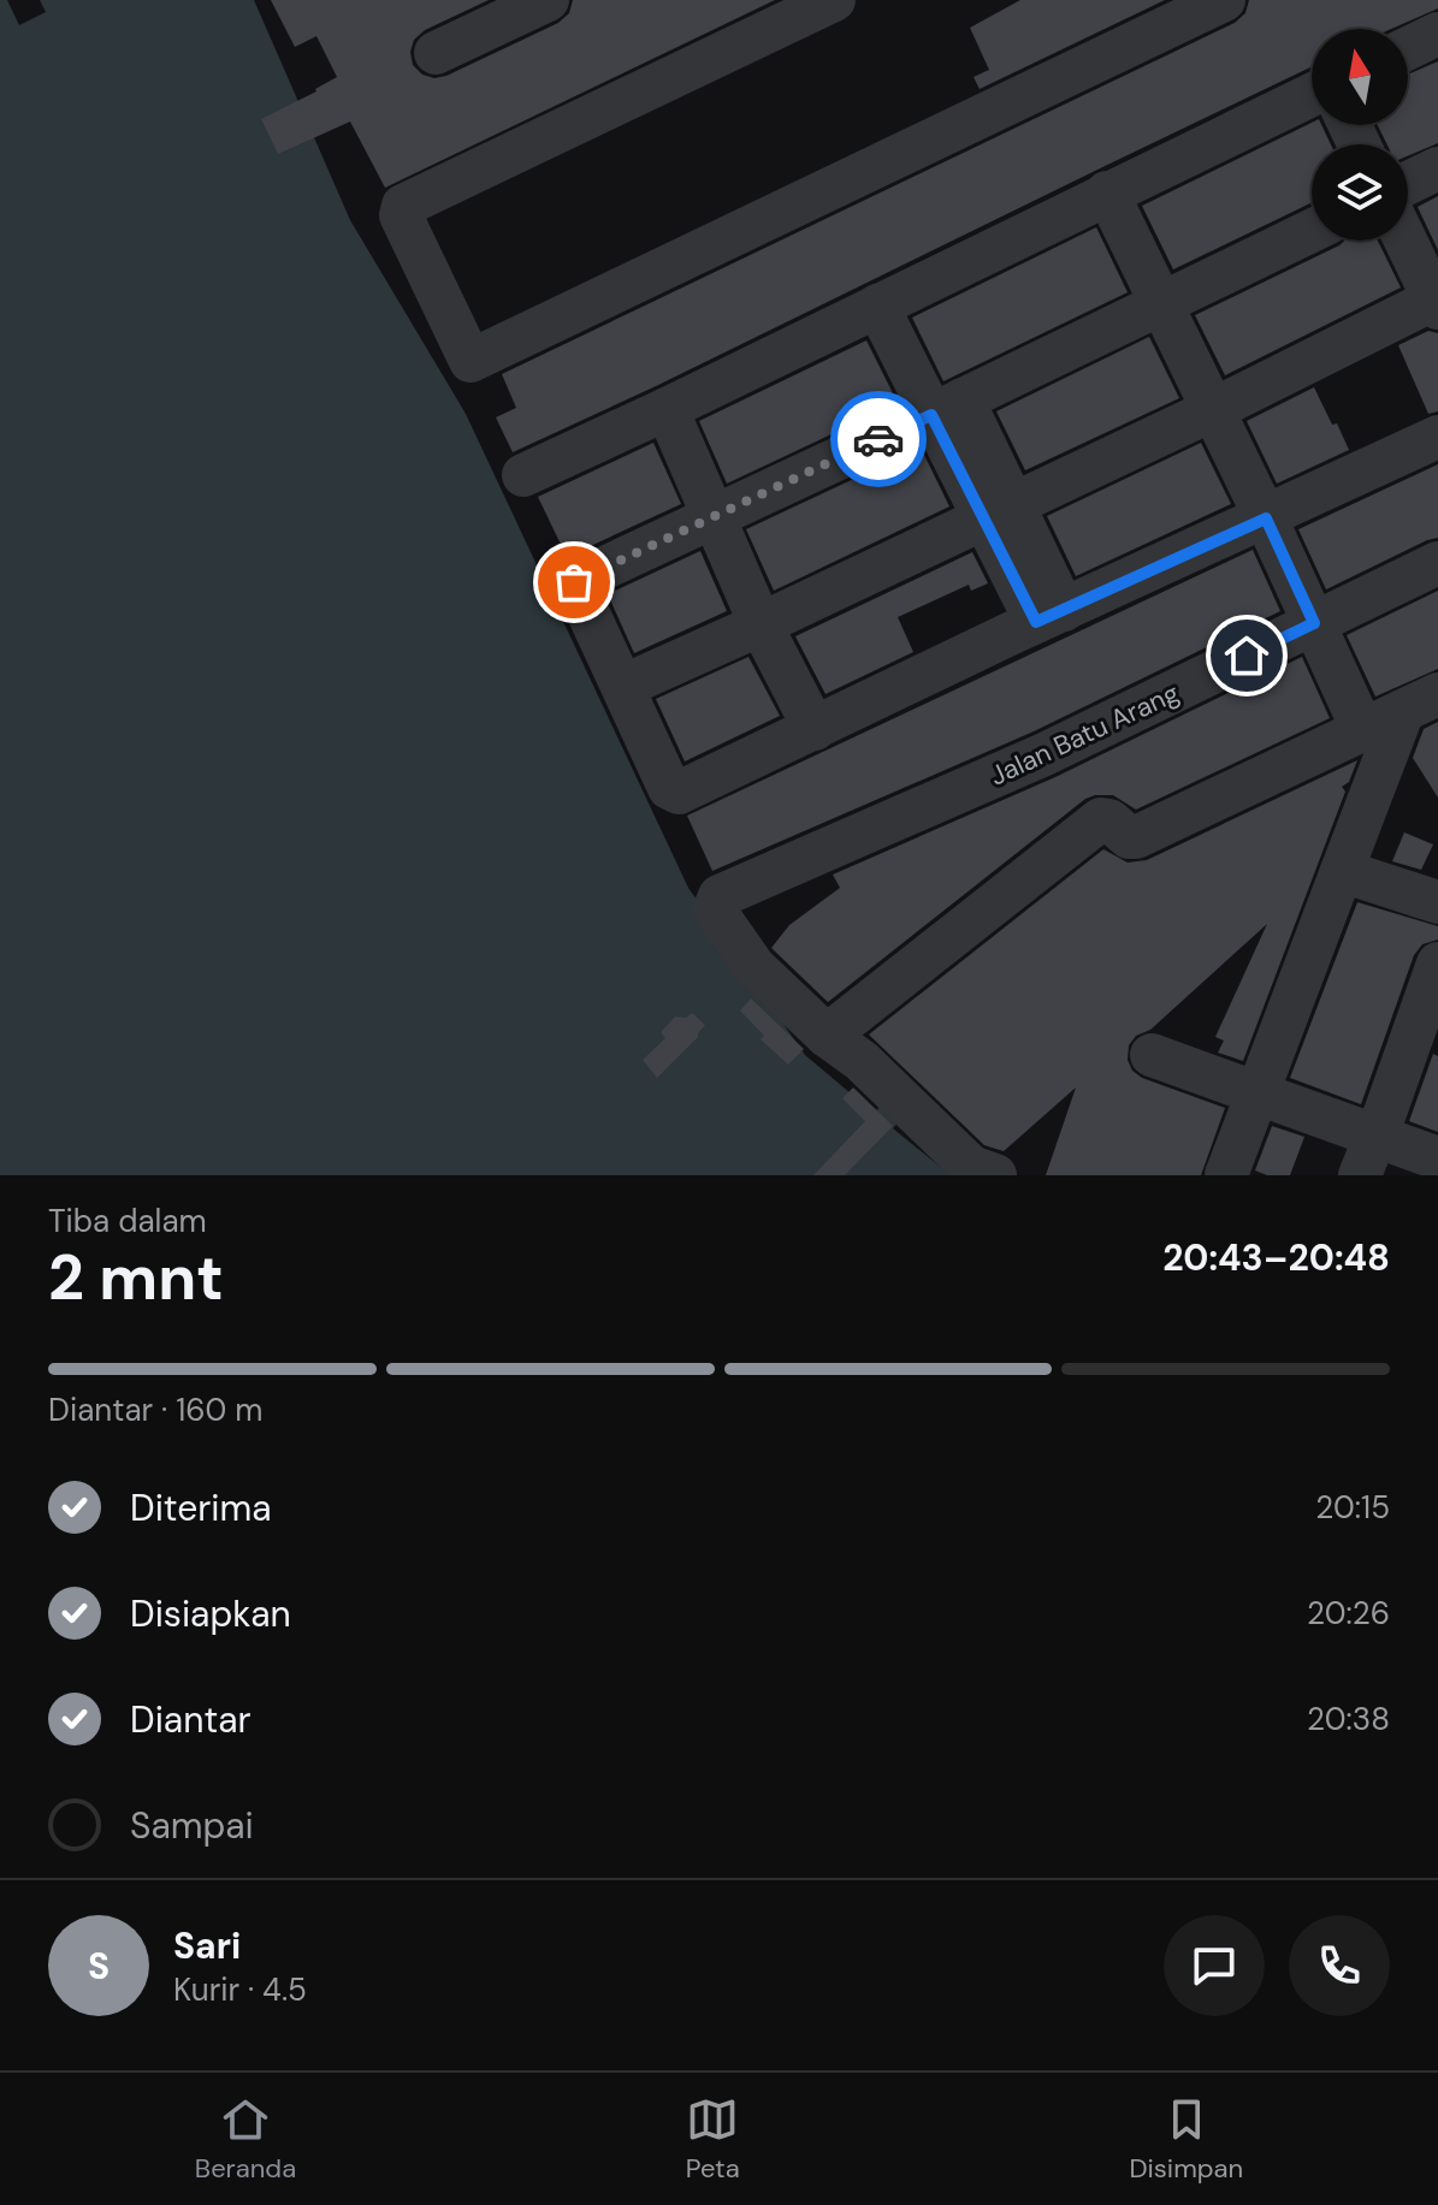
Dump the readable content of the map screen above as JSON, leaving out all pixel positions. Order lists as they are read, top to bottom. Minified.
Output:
{"streets":{"street":["Jalan Batu Arang"]},"north":"top","page":{"heading":["2 mnt","Tiba dalam","20:43–20:48"],"panel":["Sari","Kurir · 4.5"],"bar":"Diantar · 160 m","list":[["Diterima","20:15"],["Disiapkan","20:26"],["Diantar","20:38"],"Sampai"],"round":"S","tabs":["Beranda","Peta","Disimpan"]}}
